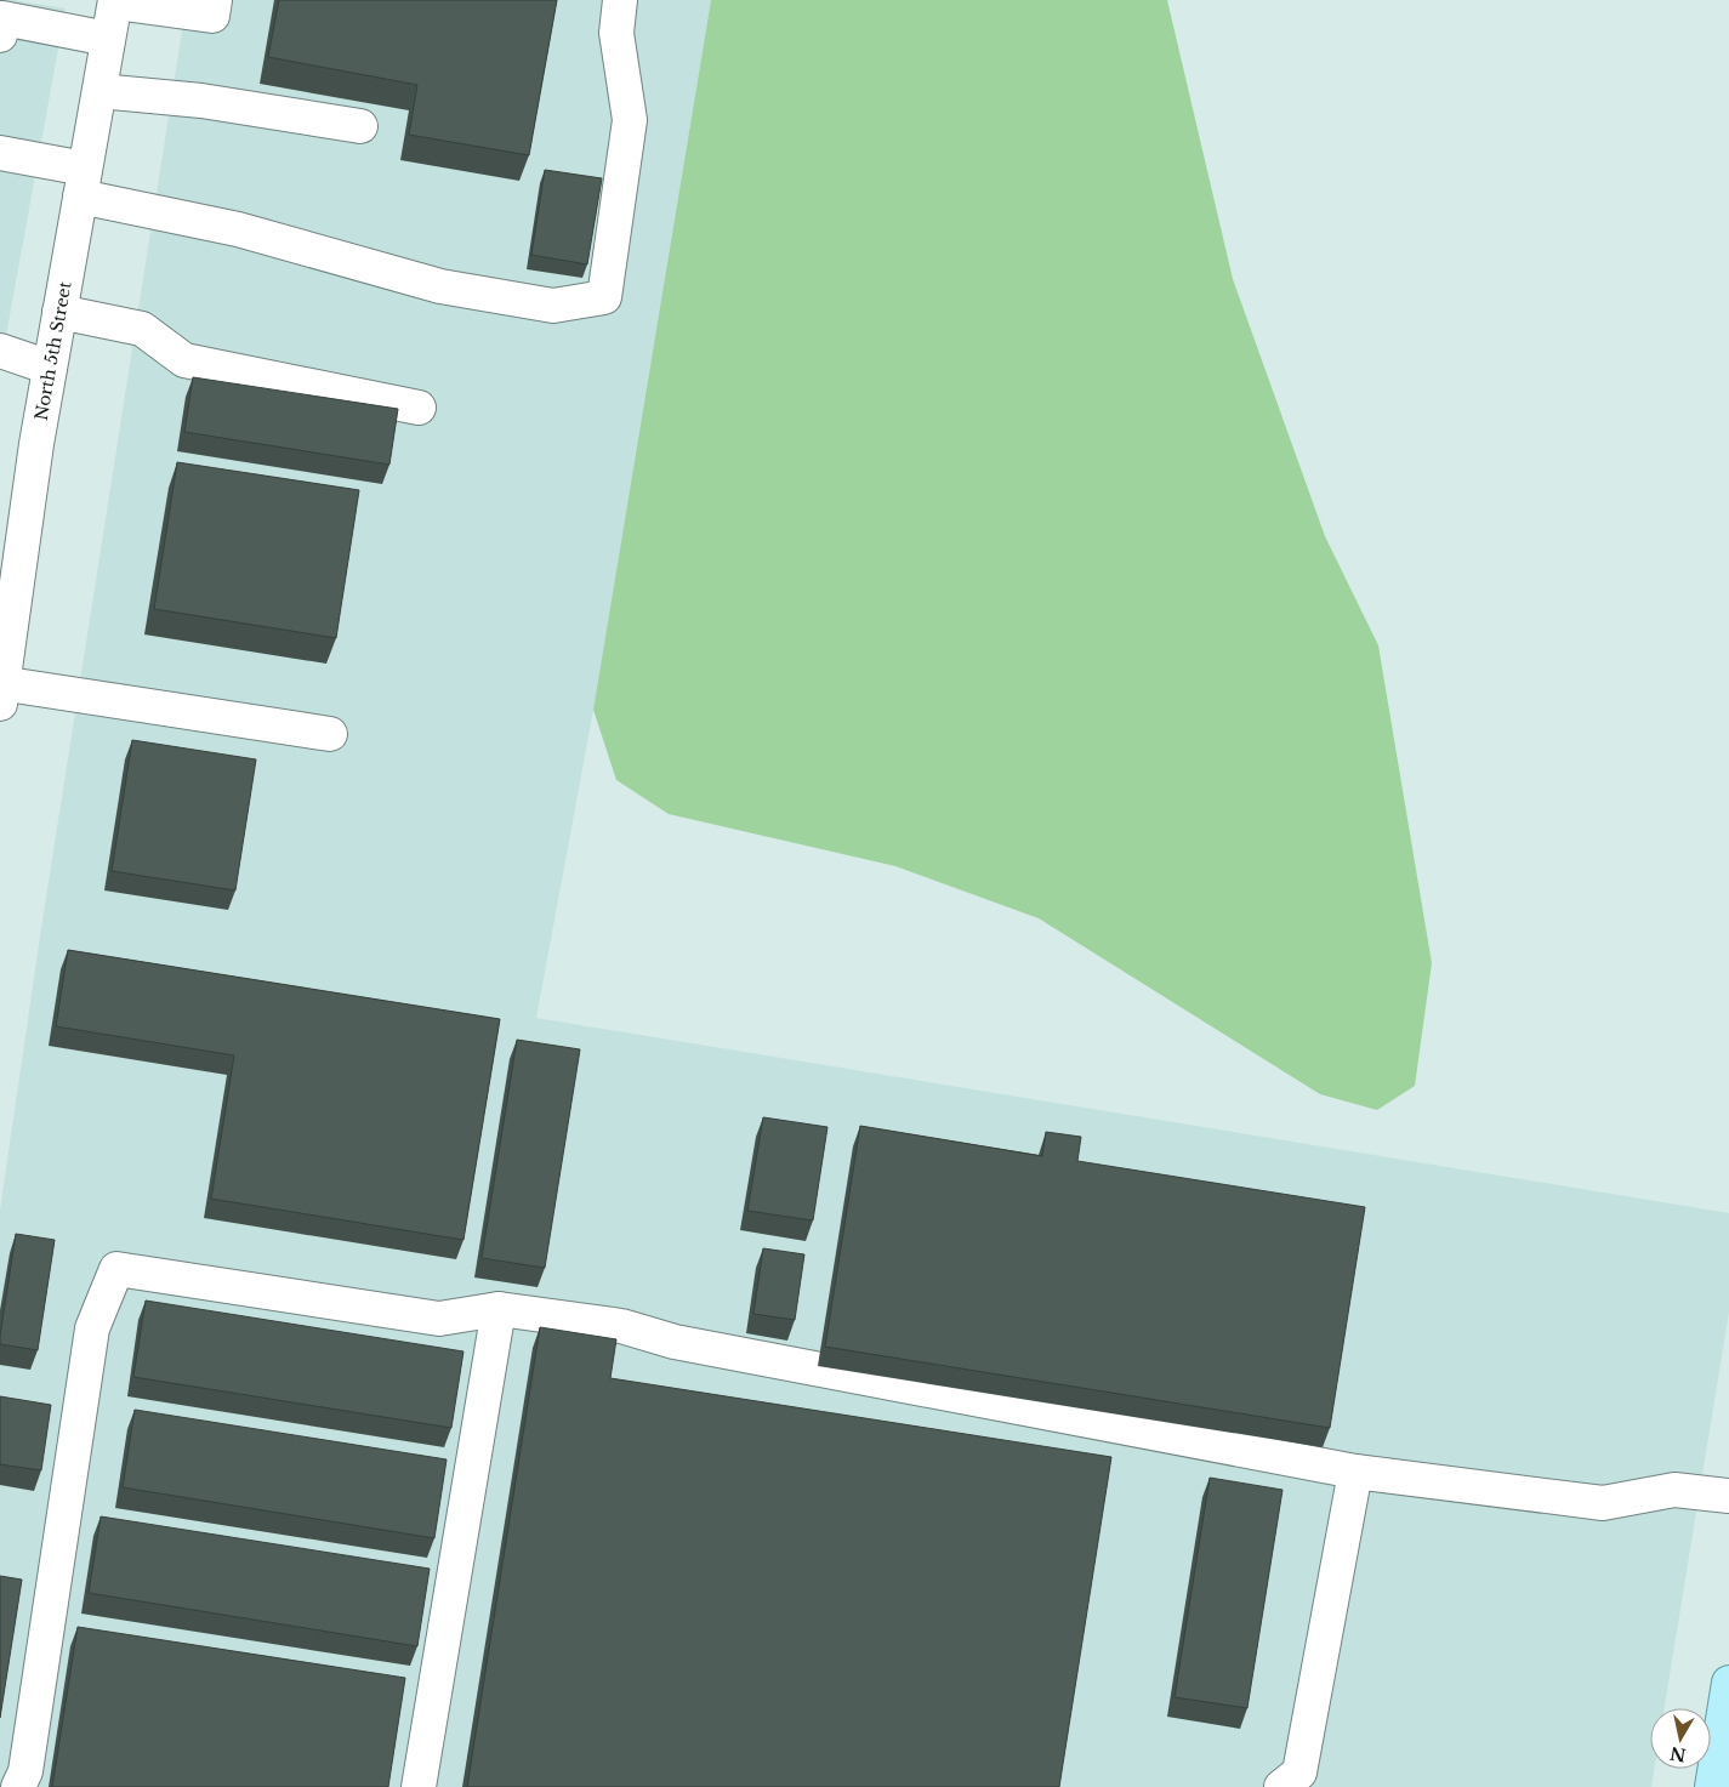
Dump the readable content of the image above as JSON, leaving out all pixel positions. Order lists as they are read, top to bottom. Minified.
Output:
{"streets":{"street":["North 5th Street"]},"north":"bottom"}
